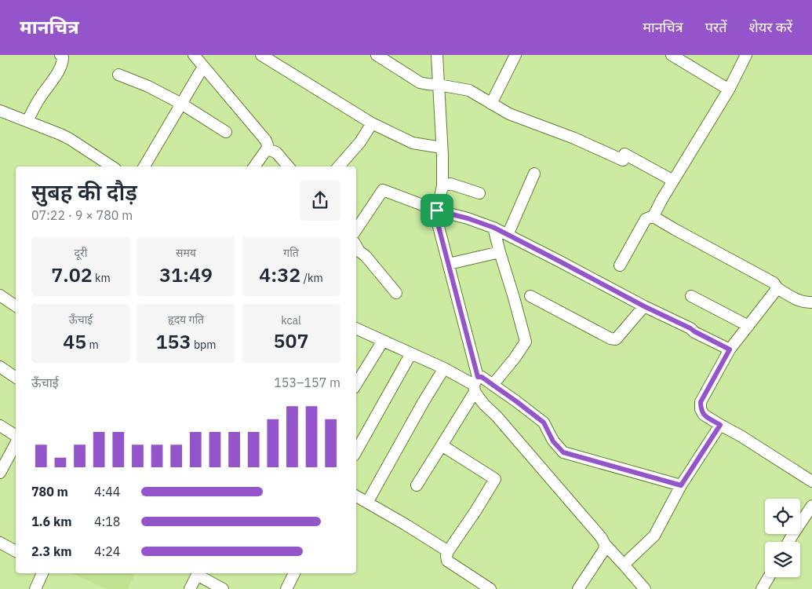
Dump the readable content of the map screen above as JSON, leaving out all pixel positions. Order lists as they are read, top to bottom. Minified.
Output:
{"page":{"header":"मानचित्र","nav":["मानचित्र","परतें","शेयर करें"],"heading":["सुबह की दौड़","07:22 · 9 × 780 m"],"stats":[["दूरी","7.02 km"],["समय","31:49"],["गति","4:32 /km"],["ऊँचाई","45 m"],["हृदय गति","153 bpm"],["kcal","507"]],"chart":["ऊँचाई","153–157 m"],"list":[{"name":"780 m","note":"4:44"},{"name":"1.6 km","note":"4:18"},{"name":"2.3 km","note":"4:24"}]}}
